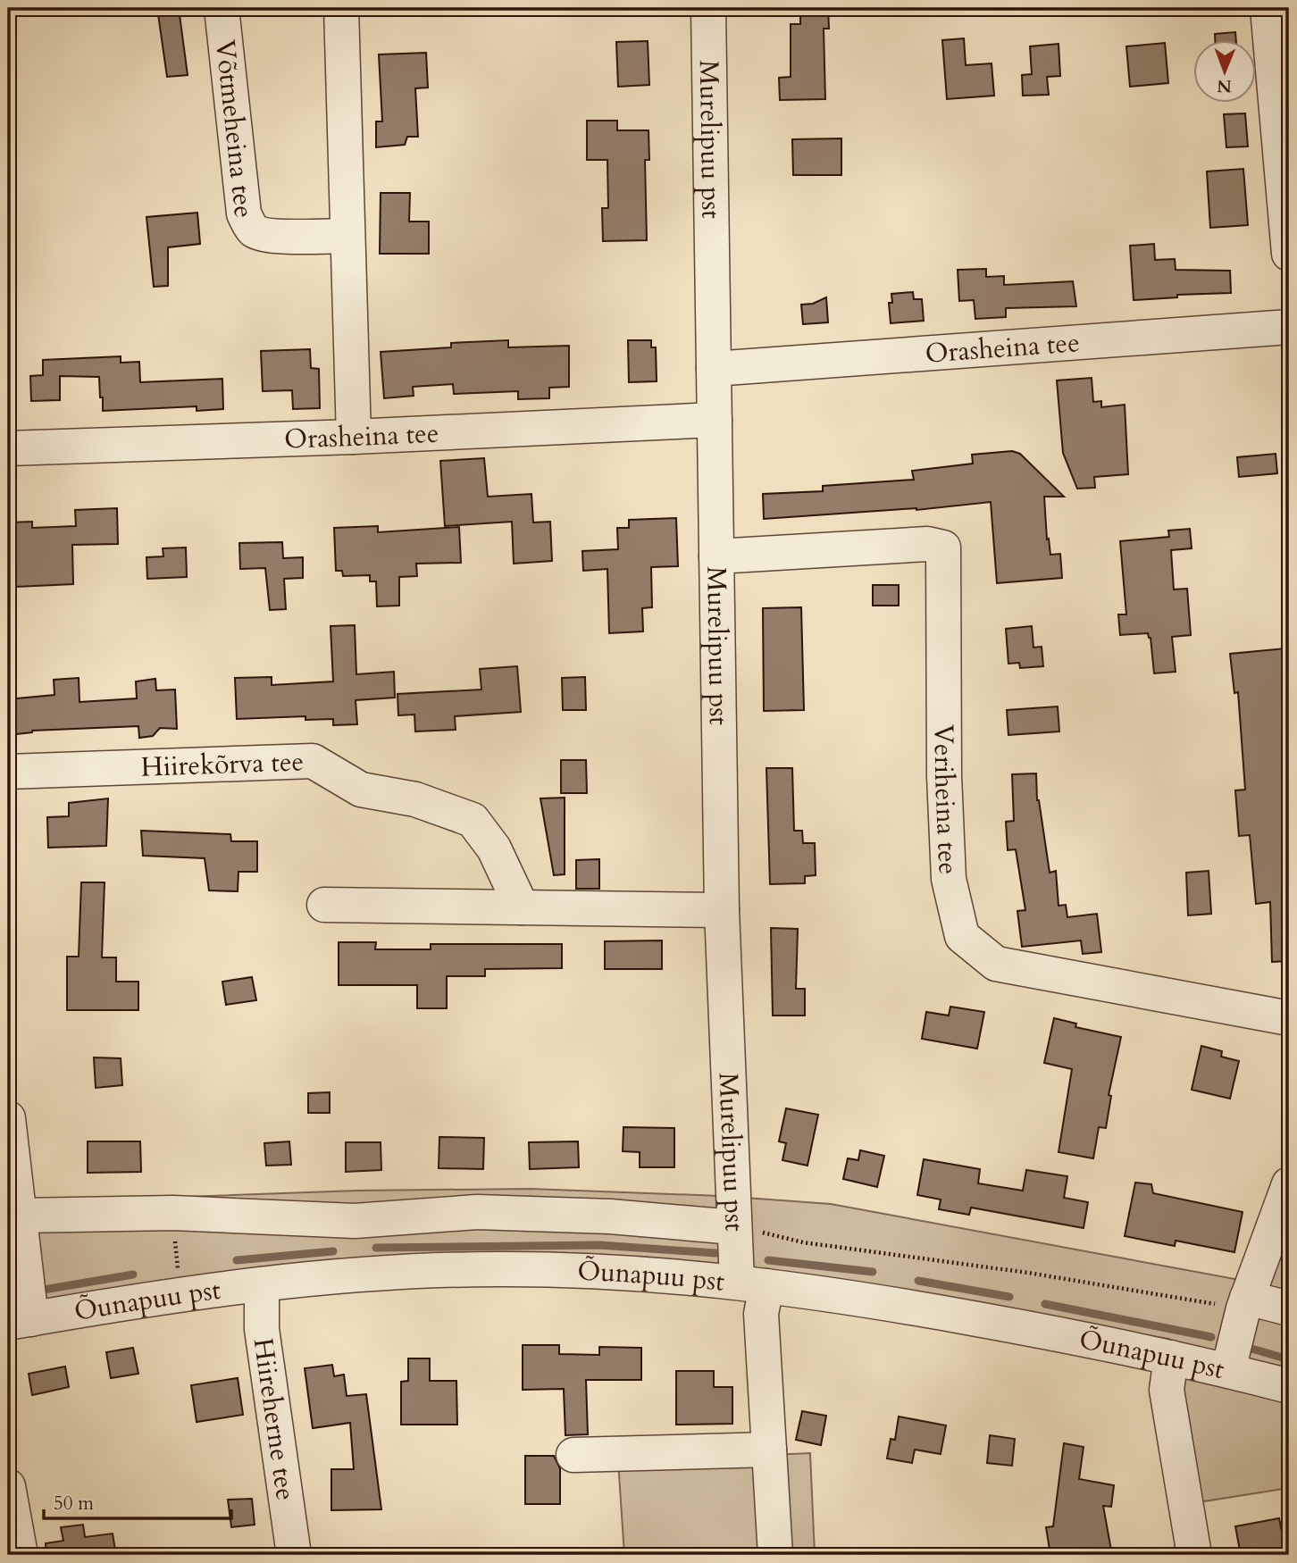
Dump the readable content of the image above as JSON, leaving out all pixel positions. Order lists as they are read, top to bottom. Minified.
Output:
{"streets":{"street":["Võtmeheina tee","Murelipuu pst","Orasheina tee","Hiirekõrva tee","Veriheina tee","Õunapuu pst","Hiireherne tee"]},"crossings":[["Murelipuu pst","Orasheina tee"],["Murelipuu pst","Veriheina tee"],["Murelipuu pst","Õunapuu pst"],["Õunapuu pst","Hiireherne tee"]],"scale_bar":"50 m","north":"bottom"}
